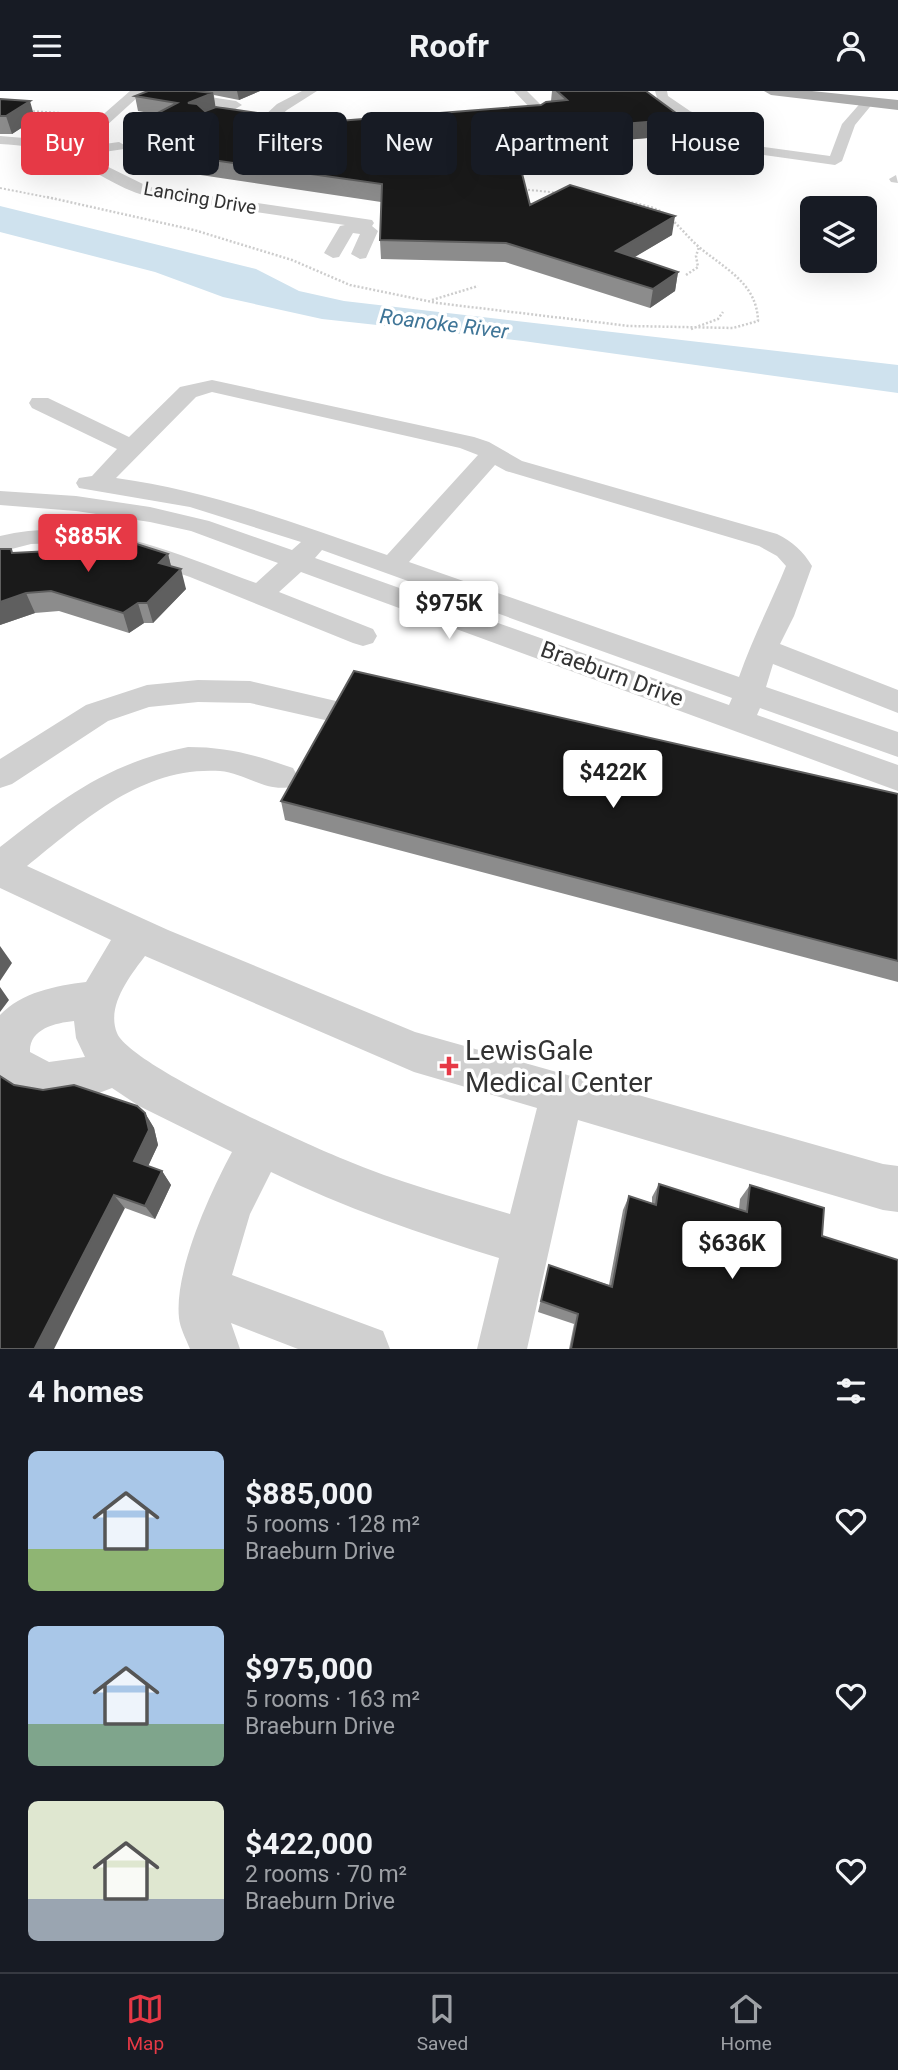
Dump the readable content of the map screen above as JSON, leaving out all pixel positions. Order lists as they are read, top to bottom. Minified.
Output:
{"streets":{"street":["Lancing Drive","Braeburn Drive"]},"water":["Roanoke River"],"places":{"health":["LewisGale Medical Center"]},"page":{"header":"Roofr","chip":["Buy","Rent","Filters","New","Apartment","House"],"price":["$885K","$975K","$422K","$636K"],"heading":"4 homes","list":[{"name":"$885,000","note":"5 rooms · 128 m² · Braeburn Drive"},{"name":"$975,000","note":"5 rooms · 163 m² · Braeburn Drive"},{"name":"$422,000","note":"2 rooms · 70 m² · Braeburn Drive"}],"tabs":["Map","Saved","Home"]}}
